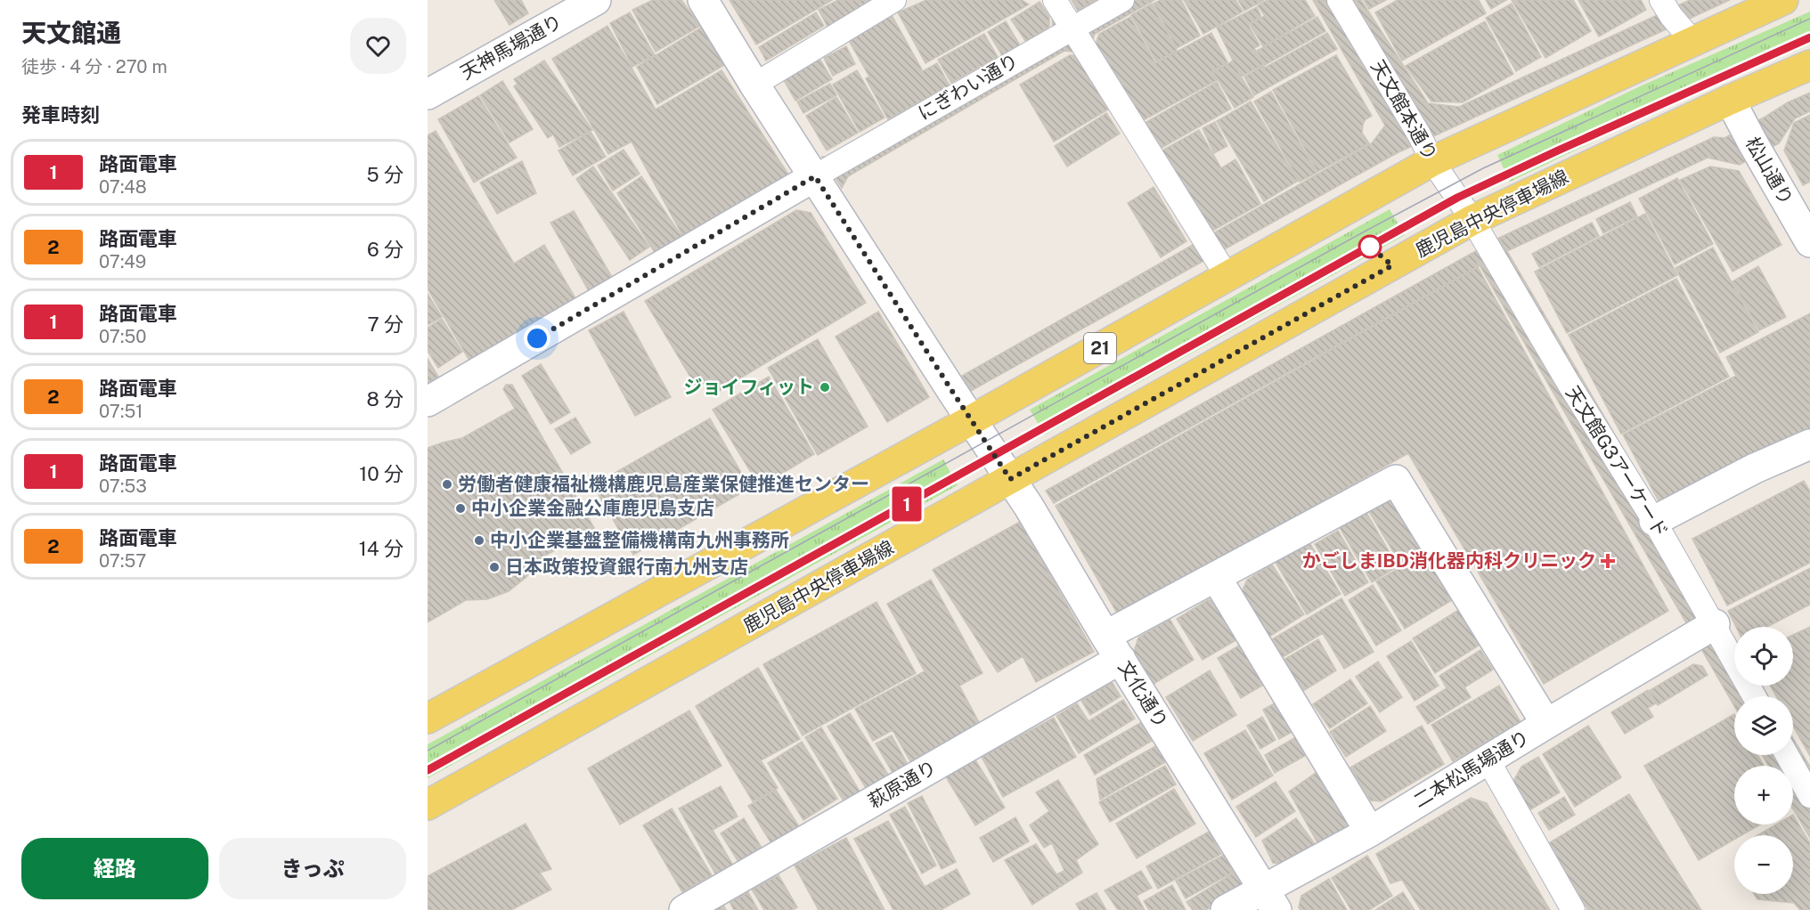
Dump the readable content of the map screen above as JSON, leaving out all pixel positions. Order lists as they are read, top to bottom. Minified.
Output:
{"streets":{"main road":["鹿児島中央停車場線","21"],"street":["天神馬場通り","にぎわい通り","天文館本通り","松山通り","天文館G3アーケード","文化通り","二本松馬場通り","萩原通り"]},"crossings":[["にぎわい通り","文化通り"],["天文館本通り","鹿児島中央停車場線"],["天文館本通り","21"],["天文館本通り","天文館G3アーケード"],["松山通り","鹿児島中央停車場線"],["鹿児島中央停車場線","天文館G3アーケード"],["鹿児島中央停車場線","文化通り"],["21","文化通り"],["天文館G3アーケード","二本松馬場通り"],["文化通り","二本松馬場通り"],["文化通り","萩原通り"],["二本松馬場通り","萩原通り"]],"places":{"other":["ジョイフィット","労働者健康福祉機構鹿児島産業保健推進センター","中小企業金融公庫鹿児島支店","中小企業基盤整備機構南九州事務所","日本政策投資銀行南九州支店"],"health":["かごしまIBD消化器内科クリニック"]},"lines":["tram line 1"],"page":{"heading":[["天文館通","徒歩 · 4 分 · 270 m"],"発車時刻"],"on_map":"1","list":[{"mark":"1","name":"路面電車","note":"07:48","value":"5 分"},{"mark":"2","name":"路面電車","note":"07:49","value":"6 分"},{"mark":"1","name":"路面電車","note":"07:50","value":"7 分"},{"mark":"2","name":"路面電車","note":"07:51","value":"8 分"},{"mark":"1","name":"路面電車","note":"07:53","value":"10 分"},{"mark":"2","name":"路面電車","note":"07:57","value":"14 分"}],"map_buttons":["+","−"],"buttons":["経路","きっぷ"]}}
